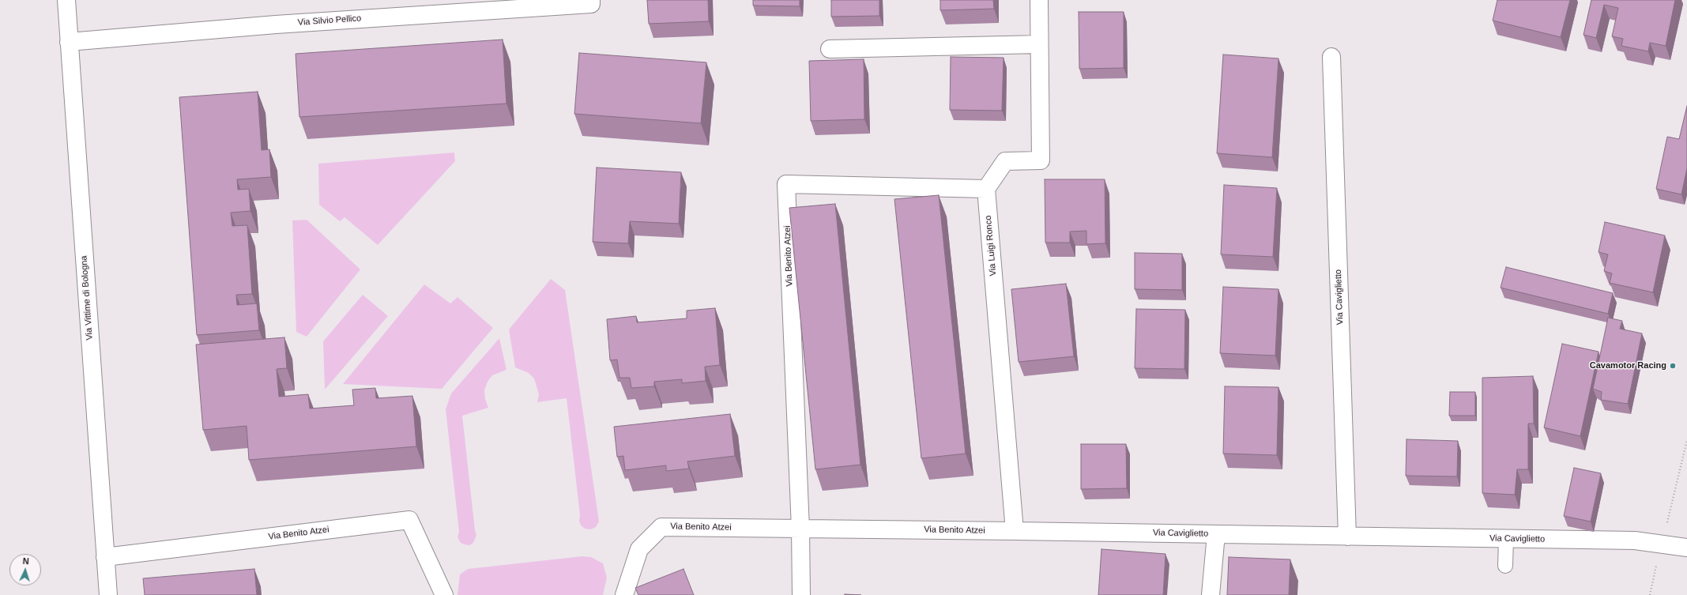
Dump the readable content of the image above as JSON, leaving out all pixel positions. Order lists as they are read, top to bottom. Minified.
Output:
{"streets":{"street":["Via Silvio Pellico","Via Luigi Ronco","Via Benito Atzei","Via Caviglietto","Via Vittime di Bologna"]},"crossings":[["Via Silvio Pellico","Via Vittime di Bologna"],["Via Luigi Ronco","Via Benito Atzei"],["Via Luigi Ronco","Via Caviglietto"],["Via Benito Atzei","Via Caviglietto"],["Via Benito Atzei","Via Vittime di Bologna"]],"places":["Cavamotor Racing"],"north":"top"}
